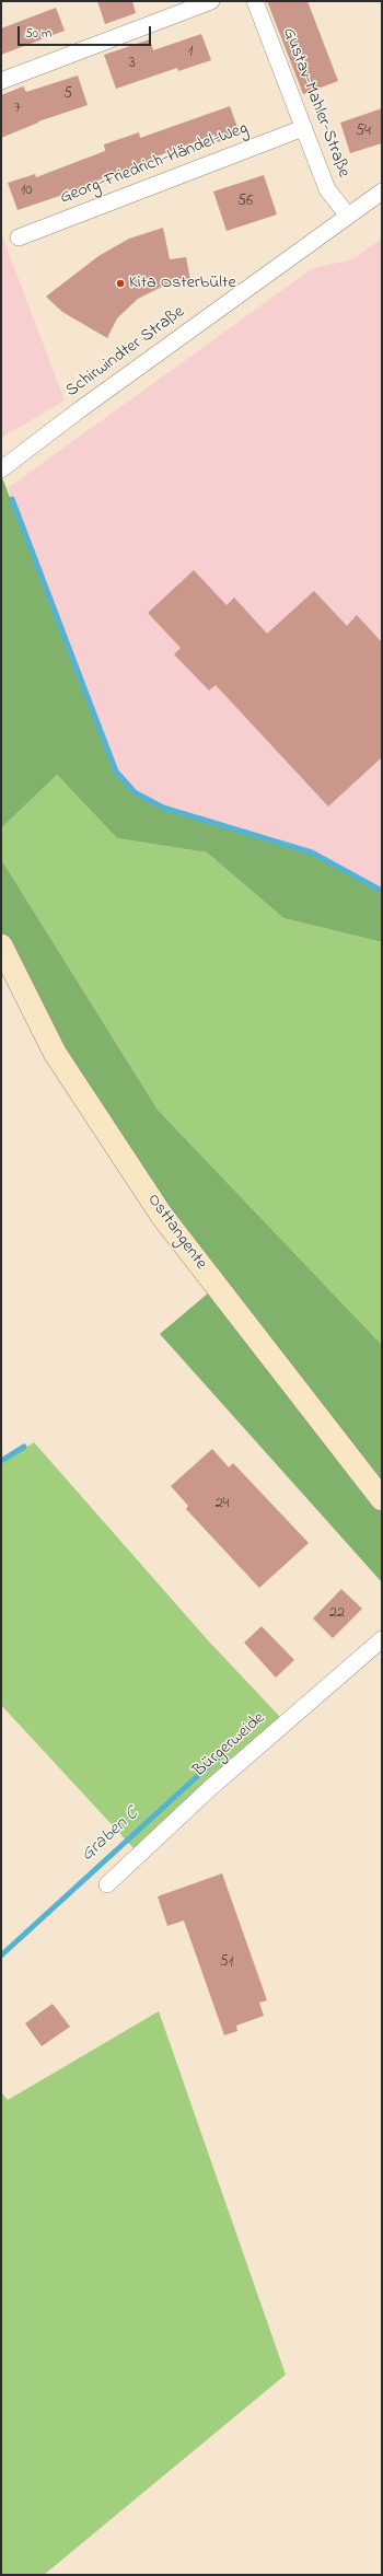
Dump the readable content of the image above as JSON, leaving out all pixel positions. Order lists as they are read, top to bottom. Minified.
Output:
{"streets":{"main road":["Osttangente"],"street":["Gustav-Mahler-Straße","Georg-Friedrich-Händel-Weg","Schirwindter Straße","Bürgerweide"]},"crossings":[["Gustav-Mahler-Straße","Georg-Friedrich-Händel-Weg"],["Gustav-Mahler-Straße","Schirwindter Straße"]],"water":["Graben C"],"places":["Kita Osterbülte"],"house_numbers":["1","3","5","7","54","10","56","24","22","51"],"scale_bar":"50 m"}
